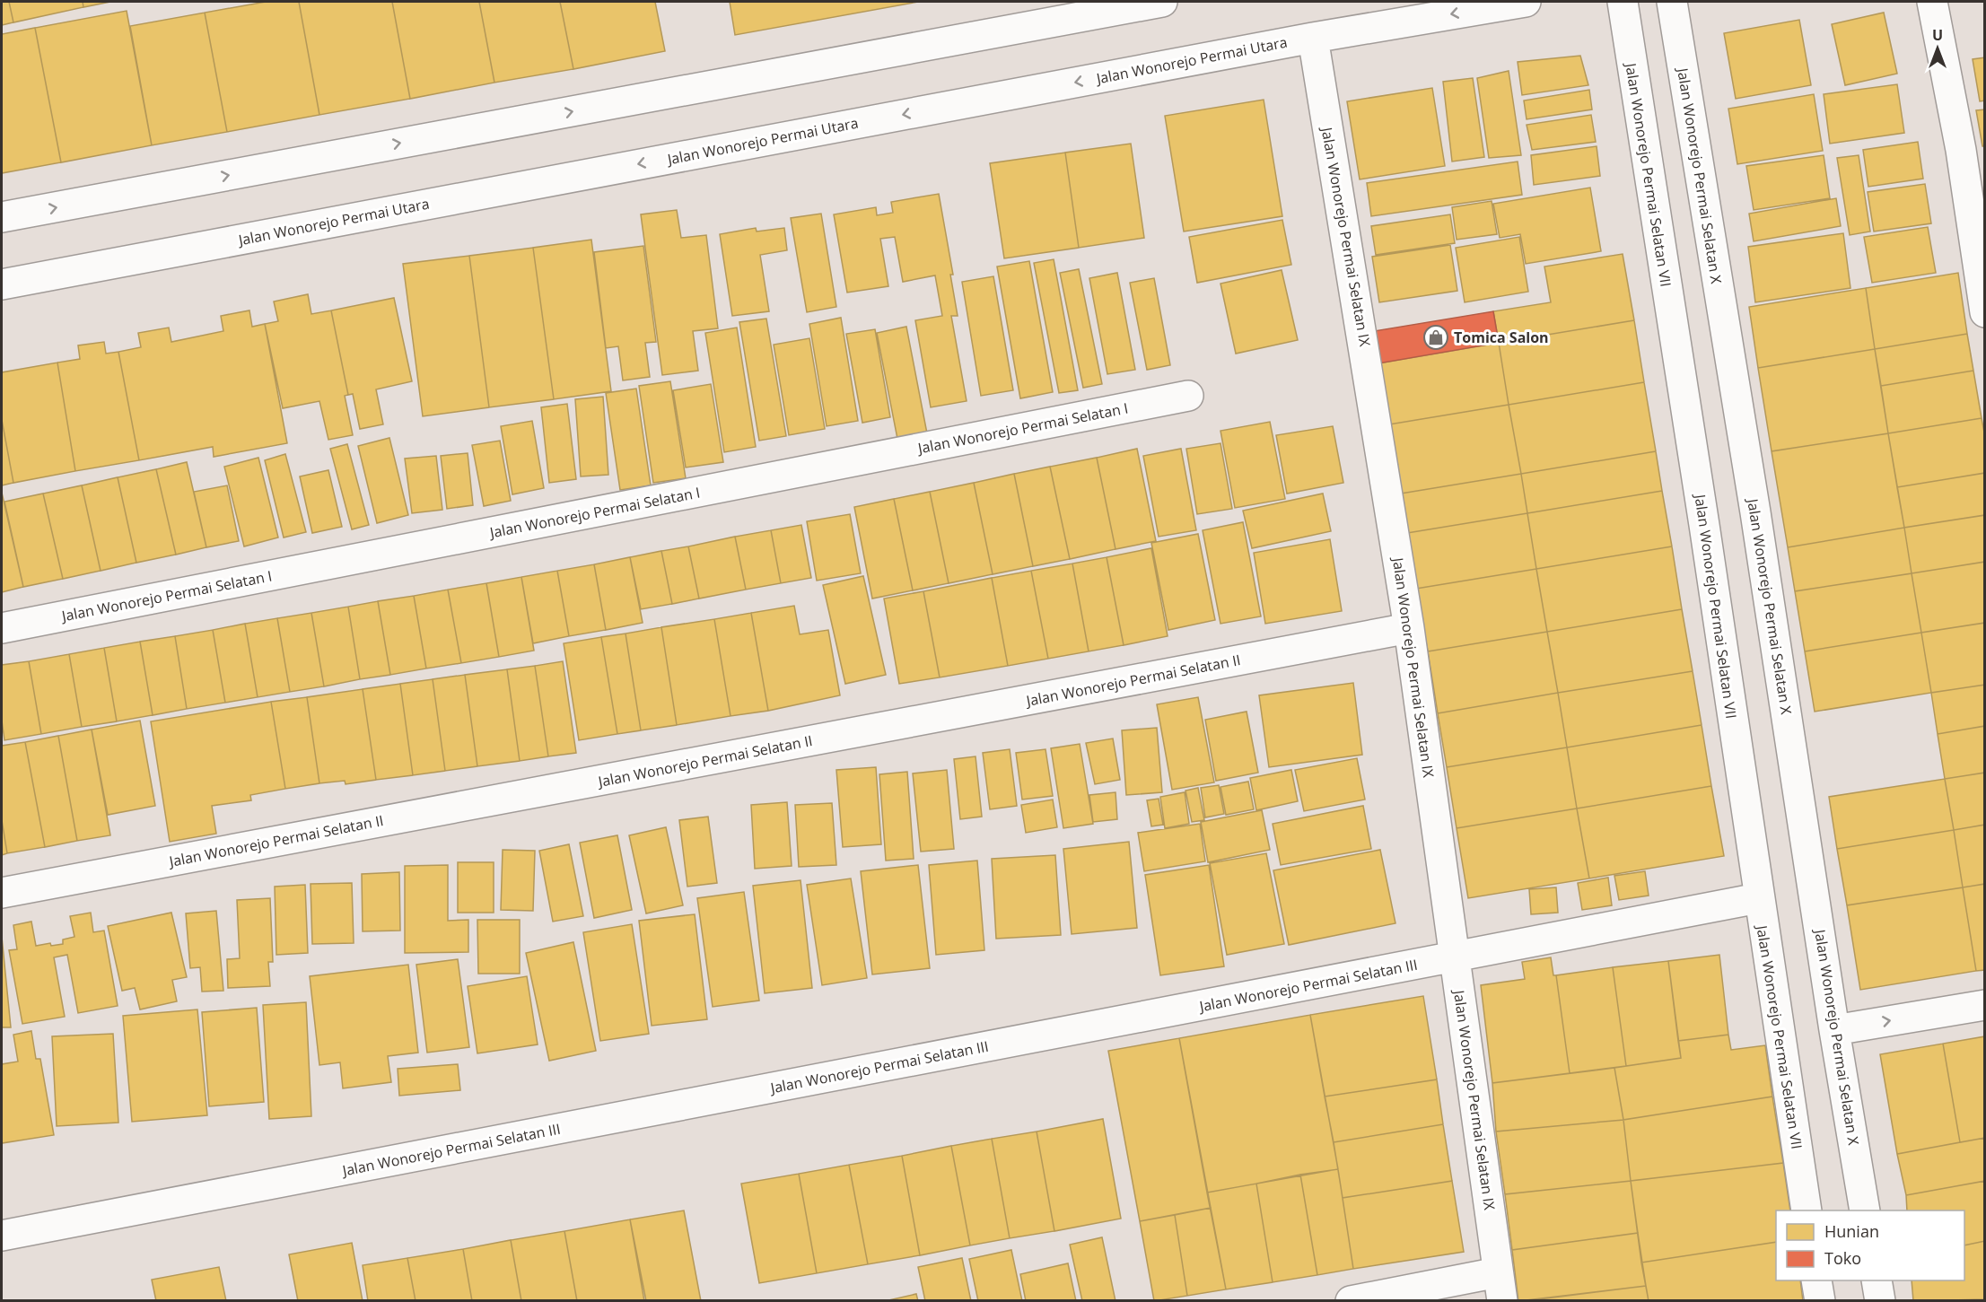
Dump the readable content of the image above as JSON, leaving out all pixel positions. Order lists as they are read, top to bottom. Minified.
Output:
{"streets":{"street":["Jalan Wonorejo Permai Utara","Jalan Wonorejo Permai Selatan VII","Jalan Wonorejo Permai Selatan X","Jalan Wonorejo Permai Selatan IX","Jalan Wonorejo Permai Selatan I","Jalan Wonorejo Permai Selatan II","Jalan Wonorejo Permai Selatan III"]},"crossings":[["Jalan Wonorejo Permai Utara","Jalan Wonorejo Permai Selatan IX"],["Jalan Wonorejo Permai Selatan VII","Jalan Wonorejo Permai Selatan III"],["Jalan Wonorejo Permai Selatan IX","Jalan Wonorejo Permai Selatan II"],["Jalan Wonorejo Permai Selatan IX","Jalan Wonorejo Permai Selatan III"]],"places":{"shop":["Tomica Salon"]},"legend":["Hunian","Toko"],"north":"top"}
